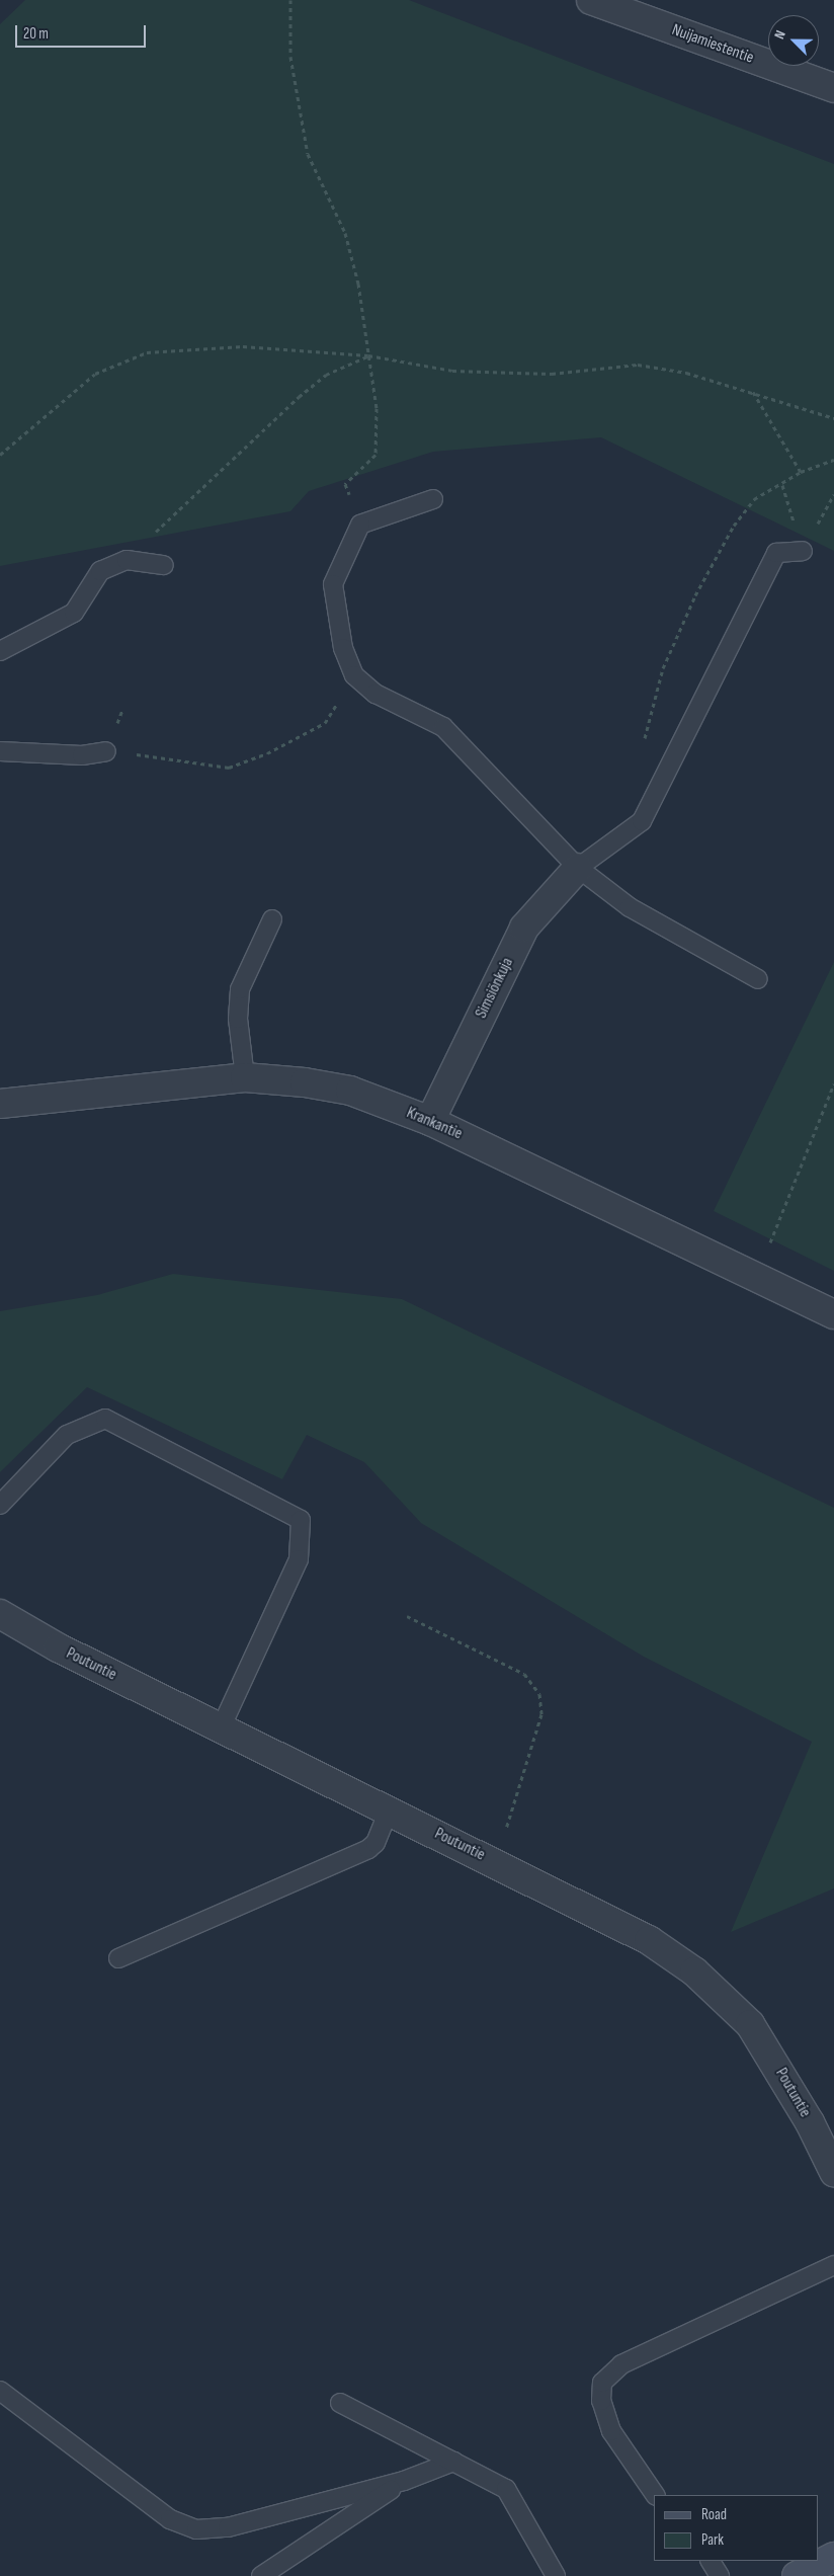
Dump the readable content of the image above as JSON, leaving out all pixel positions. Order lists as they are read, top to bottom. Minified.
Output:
{"streets":{"street":["Nuijamiestentie","Simsiönkuja","Krankantie","Poutuntie"]},"crossings":[["Simsiönkuja","Krankantie"]],"legend":["Road","Park"],"scale_bar":"20 m","north":"top left"}
